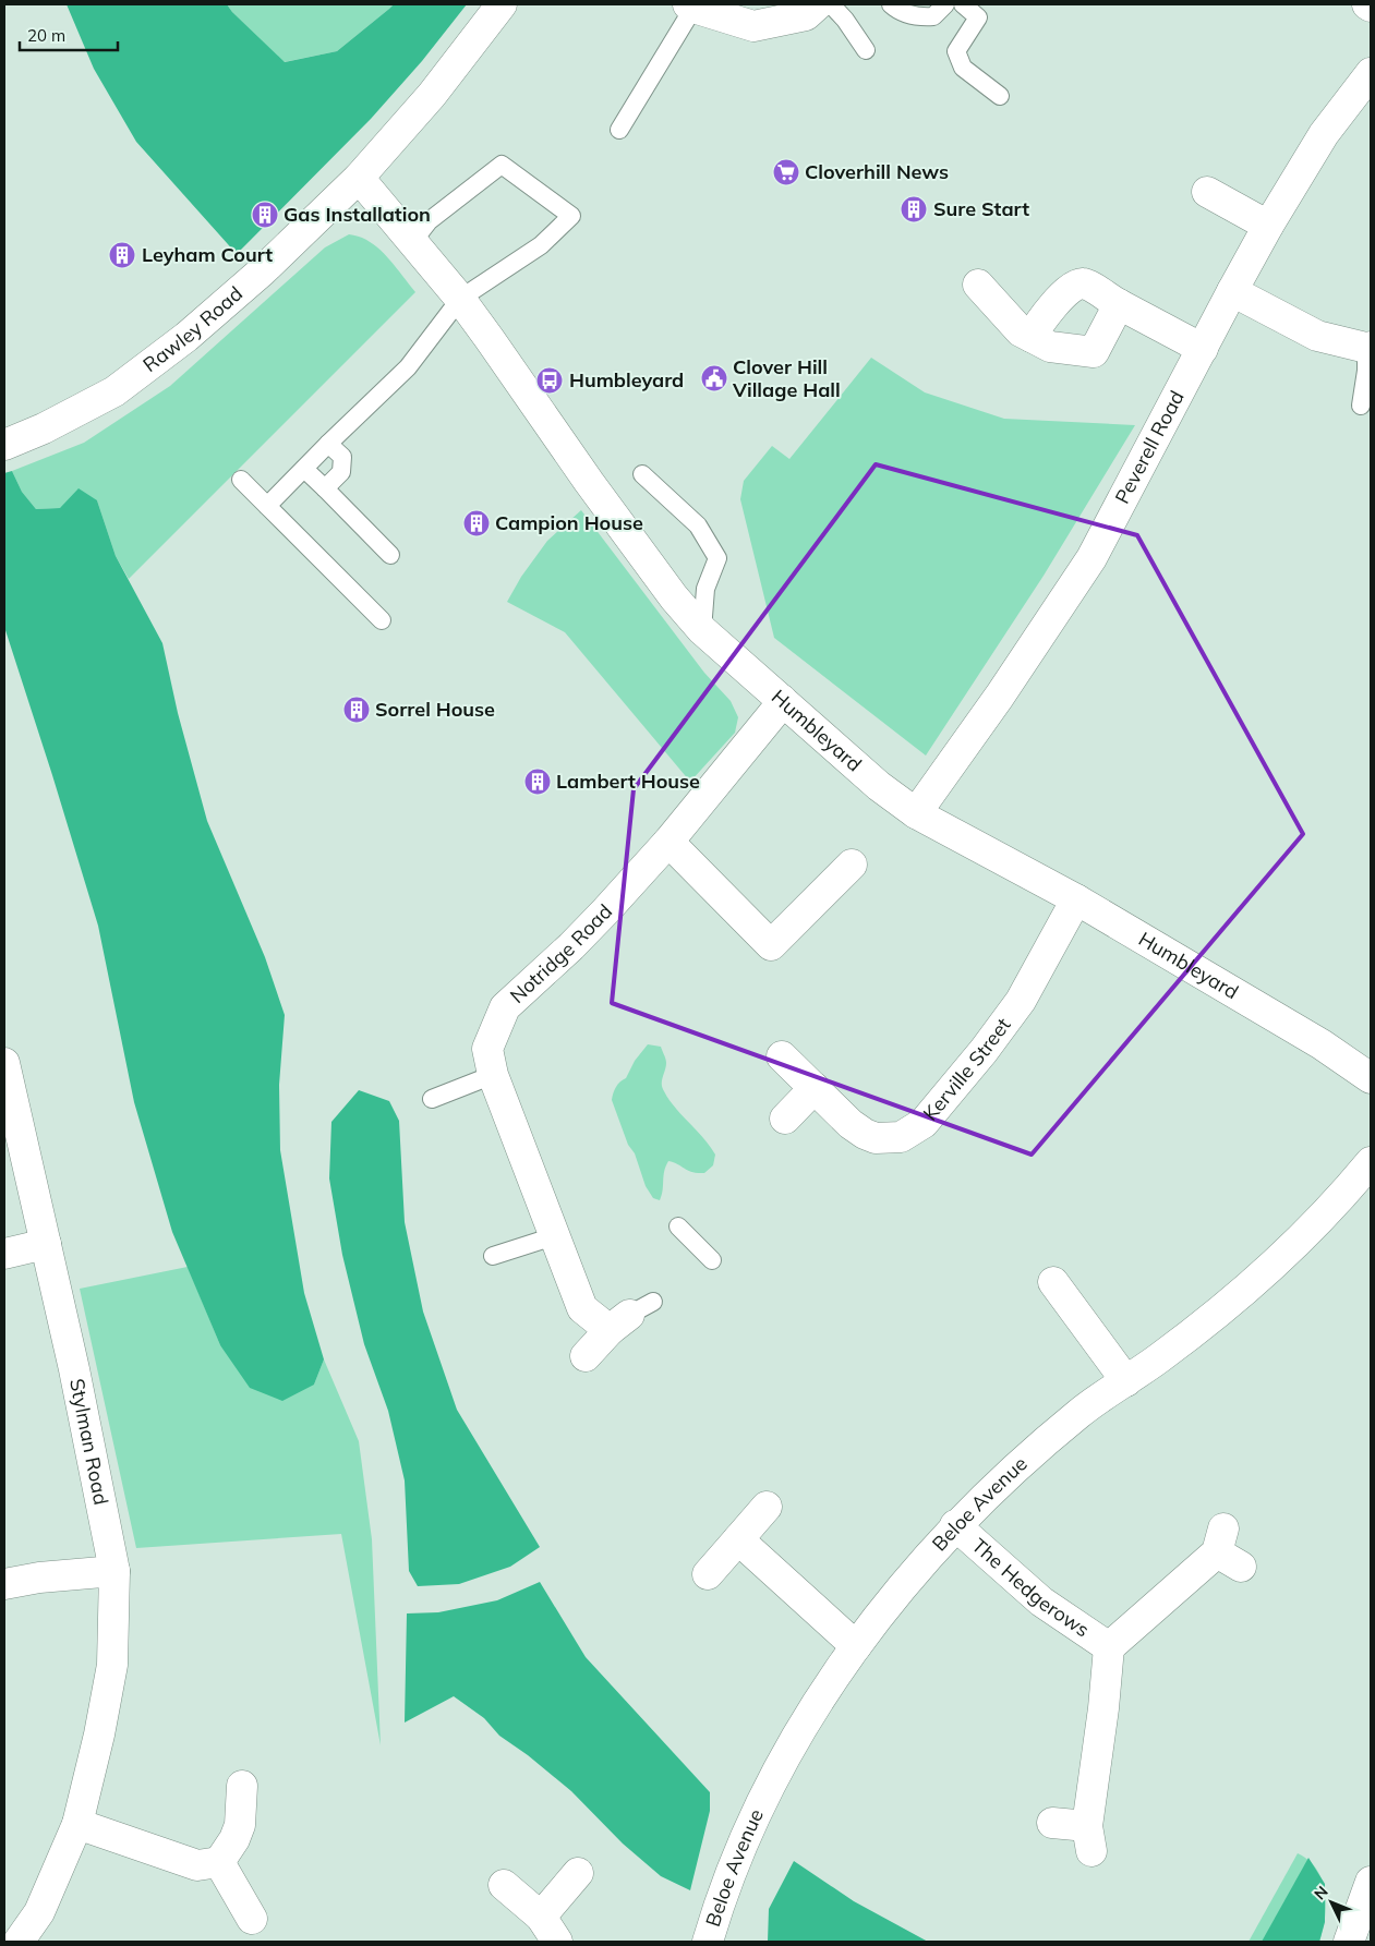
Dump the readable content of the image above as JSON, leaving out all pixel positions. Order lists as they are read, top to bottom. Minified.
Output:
{"streets":{"street":["Rawley Road","Peverell Road","Humbleyard","Notridge Road","Kerville Street","Stylman Road","Beloe Avenue","The Hedgerows"]},"crossings":[["Rawley Road","Humbleyard"],["Peverell Road","Humbleyard"],["Humbleyard","Notridge Road"],["Humbleyard","Kerville Street"],["Beloe Avenue","The Hedgerows"]],"places":{"supermarket":["Cloverhill News"],"building":["Sure Start","Gas Installation","Leyham Court","Campion House","Sorrel House","Lambert House"],"public building":["Clover Hill Village Hall"],"bus stop":["Humbleyard"]},"scale_bar":"20 m","north":"top left"}
